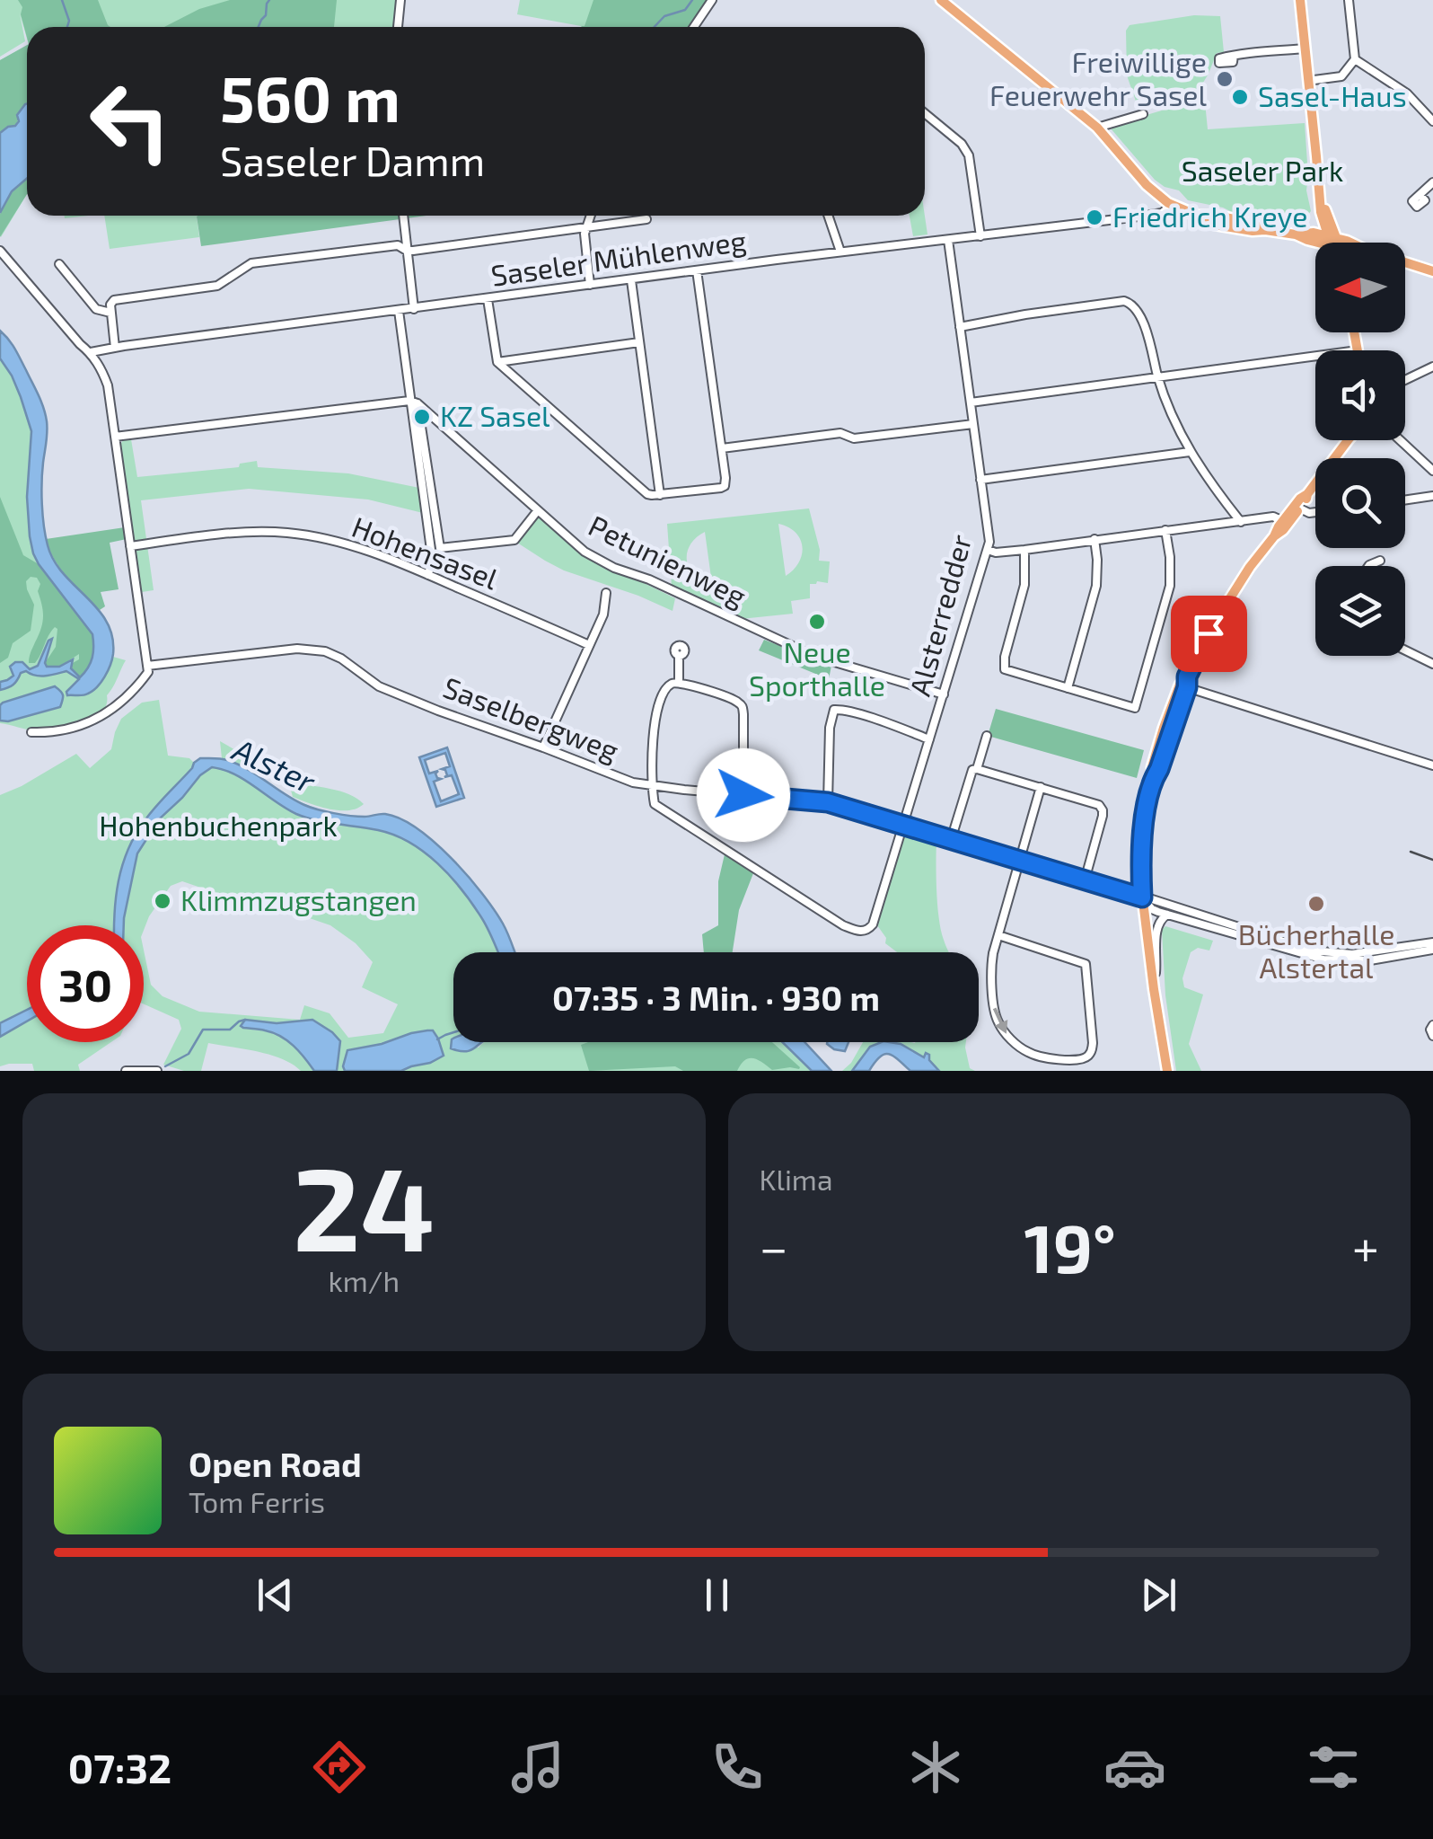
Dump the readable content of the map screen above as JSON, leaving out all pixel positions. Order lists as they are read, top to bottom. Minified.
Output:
{"streets":{"street":["Saseler Mühlenweg","Hohensasel","Petunienweg","Alsterredder","Saselbergweg"]},"crossings":[["Saseler Mühlenweg","Alsterredder"],["Petunienweg","Alsterredder"],["Alsterredder","Saselbergweg"]],"water":["Alster"],"parks":["Saseler Park","Hohenbuchenpark"],"places":["Freiwillige Feuerwehr Sasel","Sasel-Haus","Friedrich Kreye","KZ Sasel","Neue Sporthalle","Klimmzugstangen","Bücherhalle Alstertal"],"north":"left","page":{"turn":["560 m","Saseler Damm"],"limit":"30","trip":"07:35 · 3 Min. · 930 m","tile":[["24","km/h"],"Klima"],"heat":["−","19°","+"],"song":["Open Road","Tom Ferris"],"tabs":"07:32"}}
